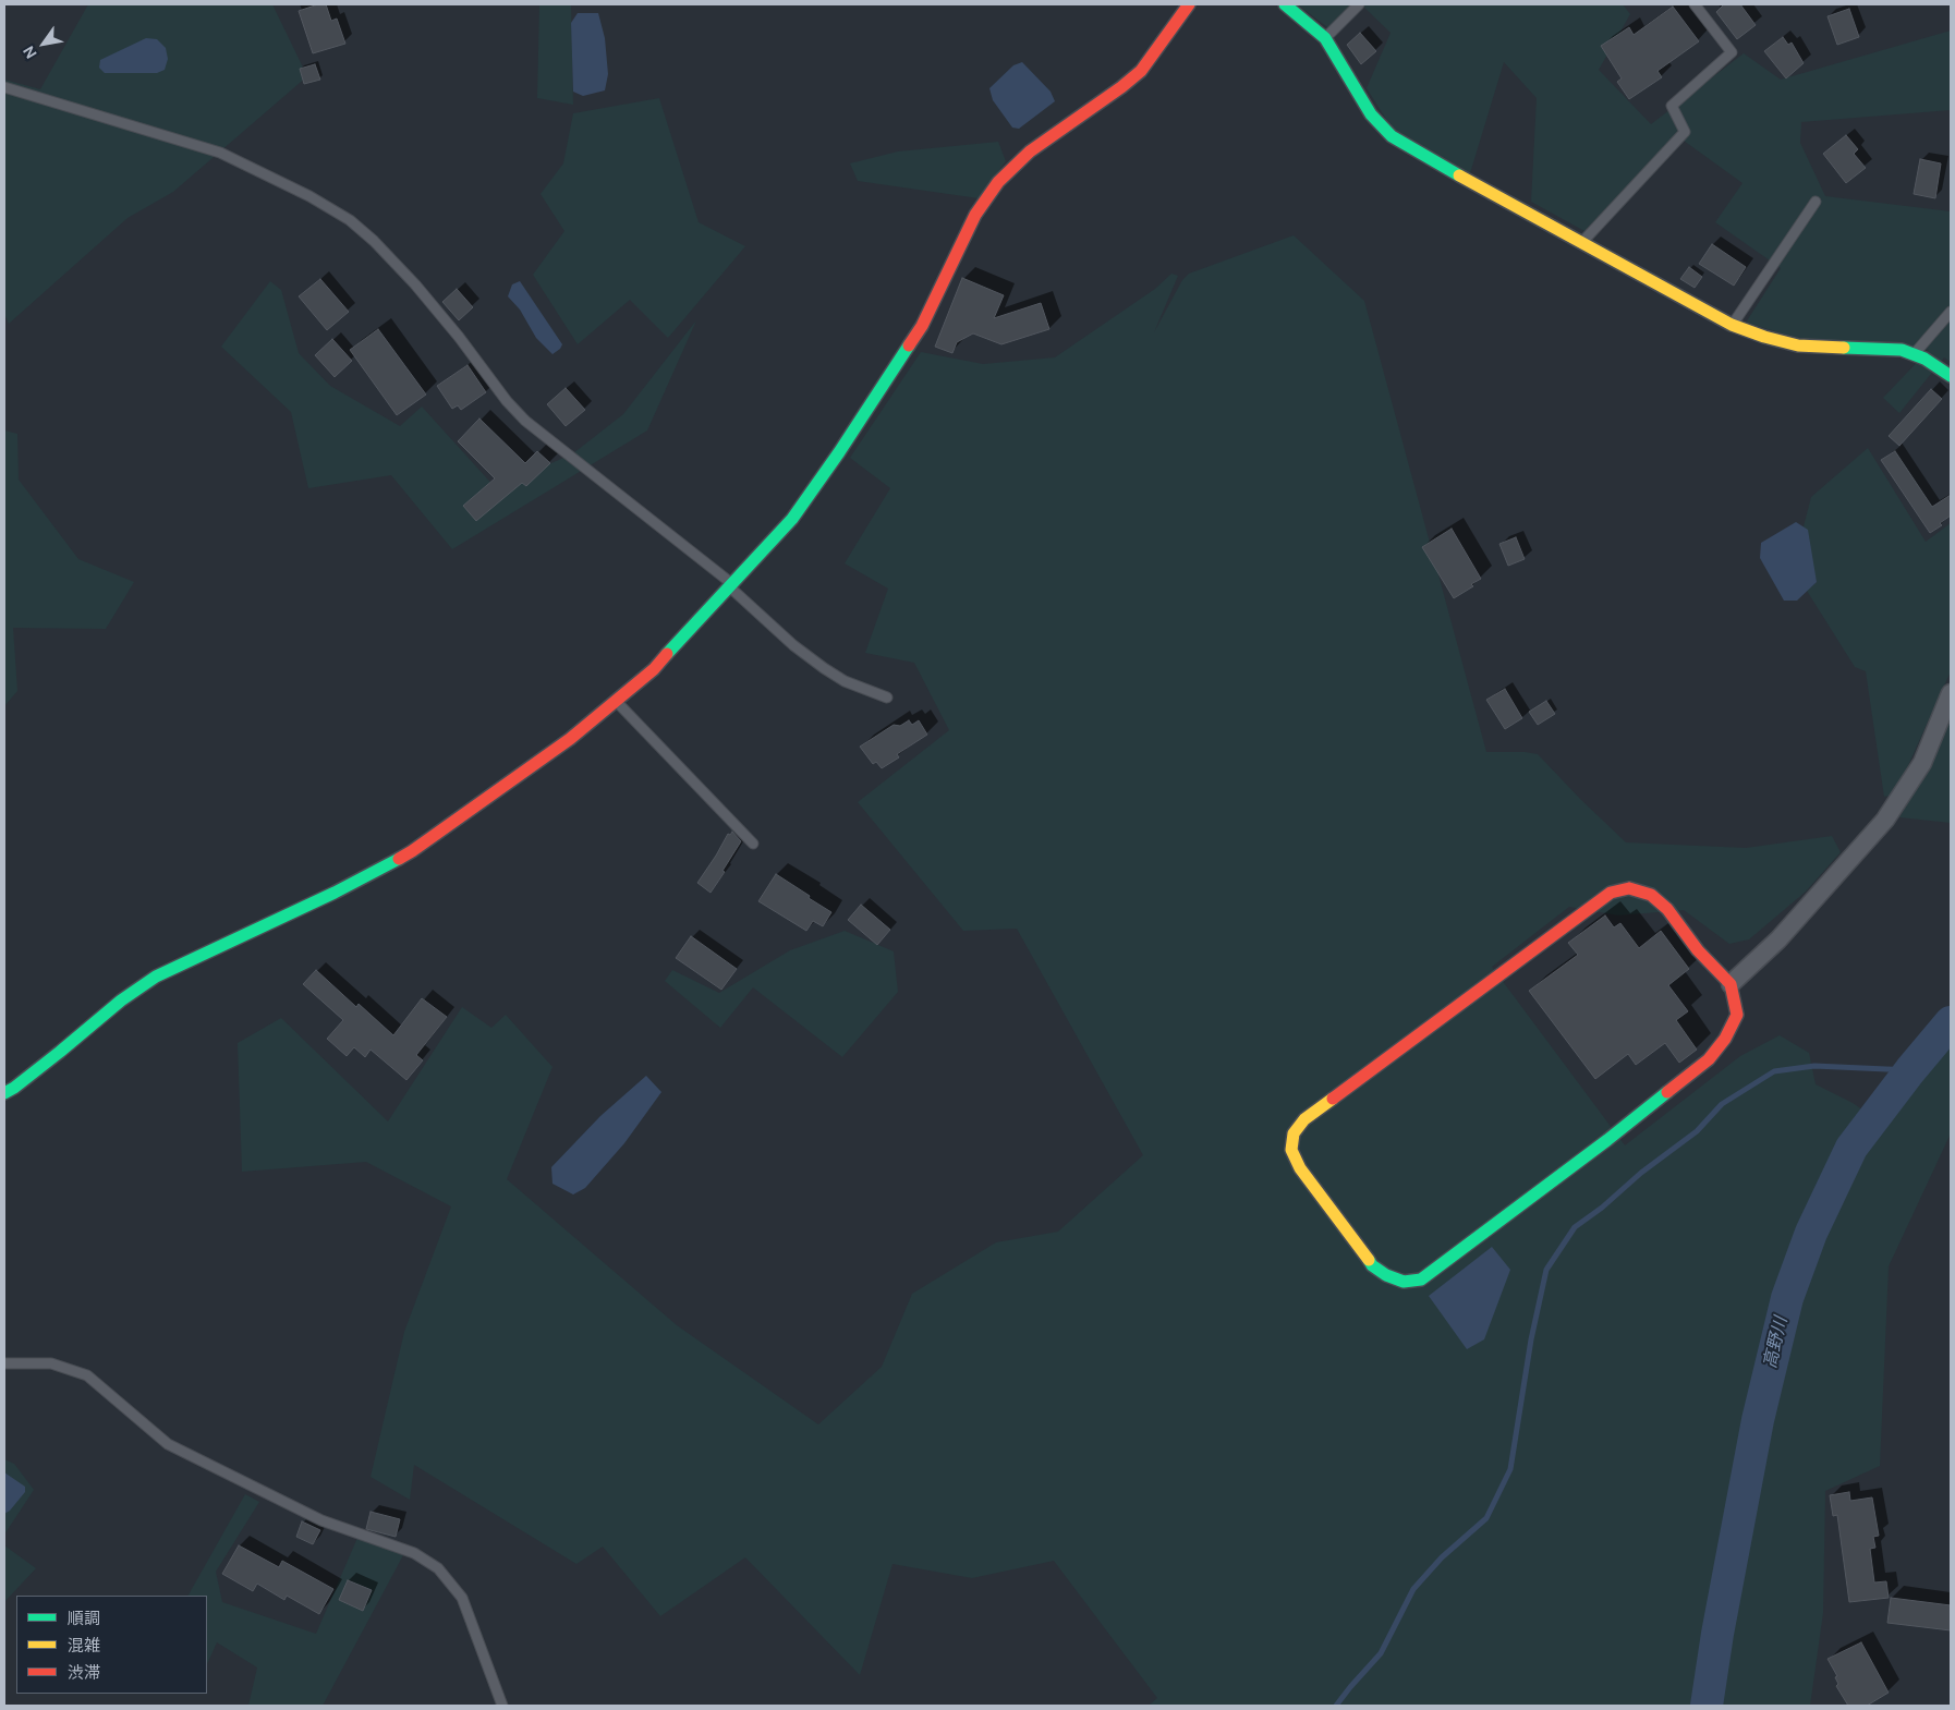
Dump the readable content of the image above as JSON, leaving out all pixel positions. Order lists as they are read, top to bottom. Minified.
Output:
{"water":["高野川"],"legend":["順調","混雑","渋滞"],"north":"bottom left"}
